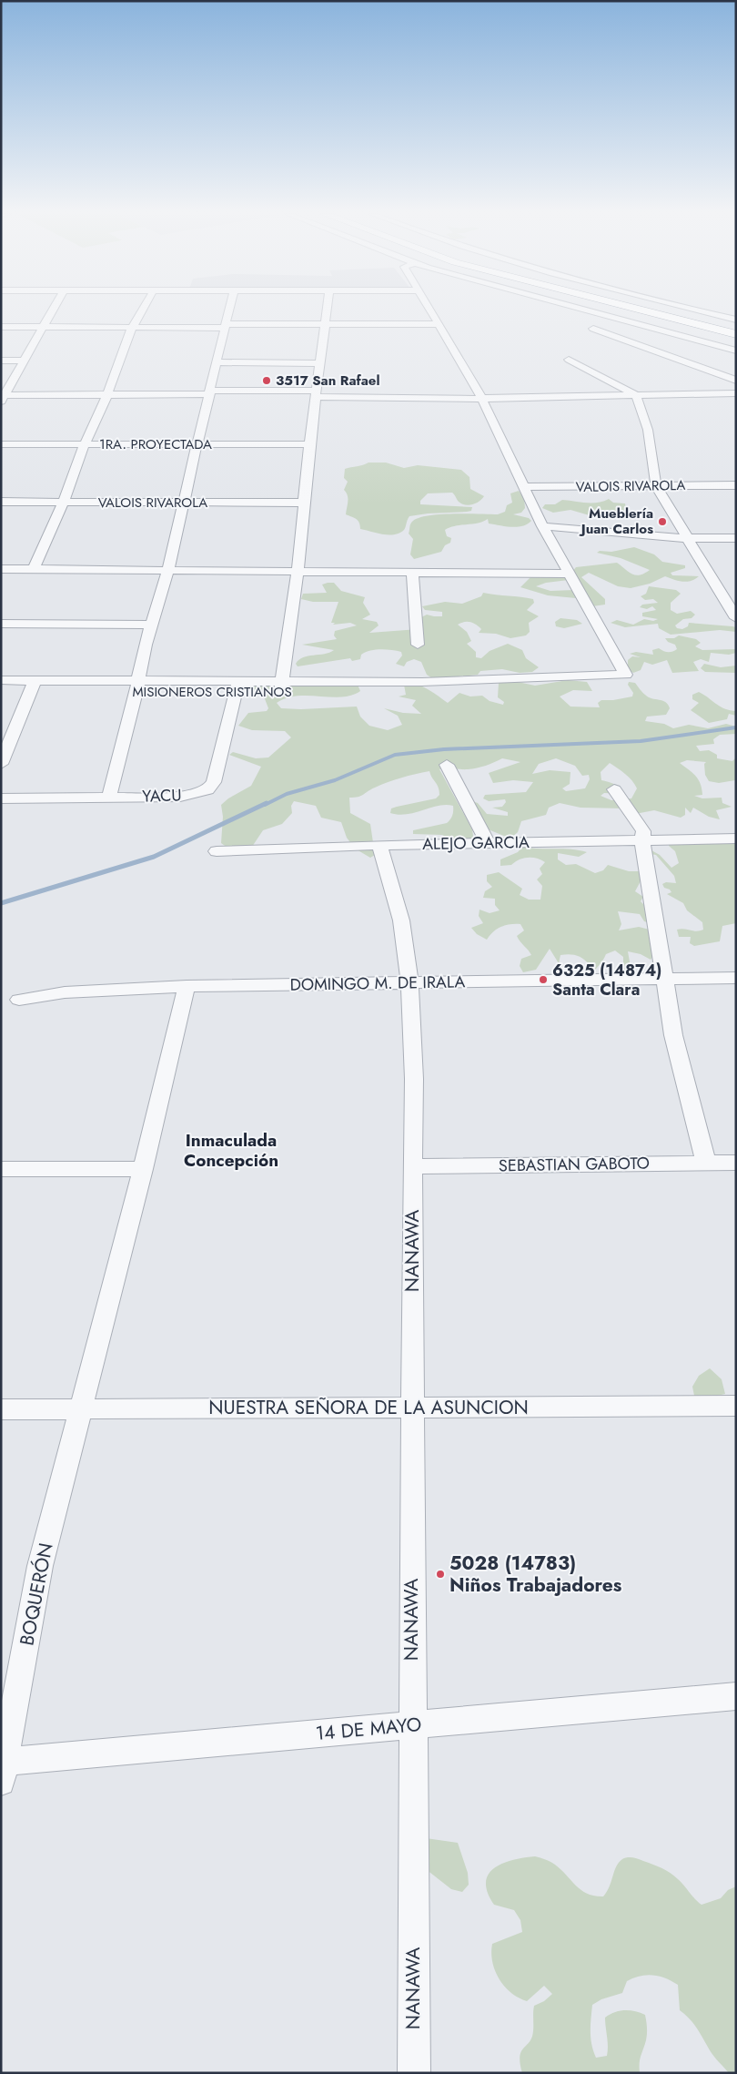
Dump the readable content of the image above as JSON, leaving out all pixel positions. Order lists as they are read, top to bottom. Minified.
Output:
{"streets":{"street":["1RA. PROYECTADA","VALOIS RIVAROLA","MISIONEROS CRISTIANOS","YACU","ALEJO GARCIA","DOMINGO M. DE IRALA","SEBASTIAN GABOTO","NANAWA","NUESTRA SEÑORA DE LA ASUNCION","BOQUERÓN","14 DE MAYO"]},"crossings":[["MISIONEROS CRISTIANOS","YACU"],["ALEJO GARCIA","NANAWA"],["DOMINGO M. DE IRALA","NANAWA"],["DOMINGO M. DE IRALA","BOQUERÓN"],["SEBASTIAN GABOTO","NANAWA"],["NANAWA","NUESTRA SEÑORA DE LA ASUNCION"],["NANAWA","14 DE MAYO"],["NUESTRA SEÑORA DE LA ASUNCION","BOQUERÓN"],["BOQUERÓN","14 DE MAYO"]],"districts":["Inmaculada Concepción"],"places":["3517 San Rafael","Mueblería Juan Carlos","6325 (14874) Santa Clara","5028 (14783) Niños Trabajadores"]}
